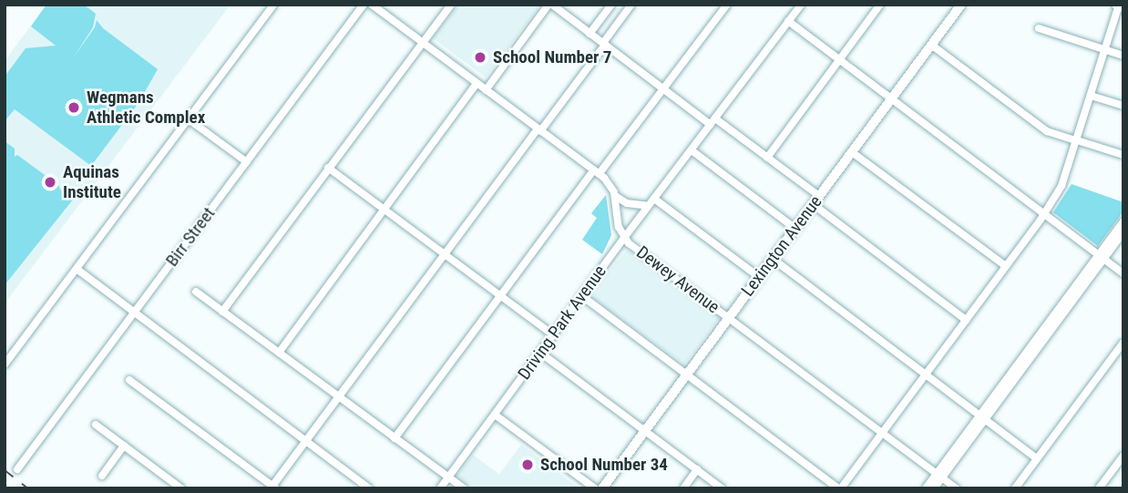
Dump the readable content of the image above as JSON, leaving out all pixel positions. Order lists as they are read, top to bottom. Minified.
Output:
{"streets":{"main road":["Lexington Avenue"],"street":["Birr Street","Dewey Avenue","Driving Park Avenue"]},"crossings":[["Lexington Avenue","Dewey Avenue"],["Dewey Avenue","Driving Park Avenue"]],"places":["School Number 7","Wegmans Athletic Complex","Aquinas Institute","School Number 34"]}
